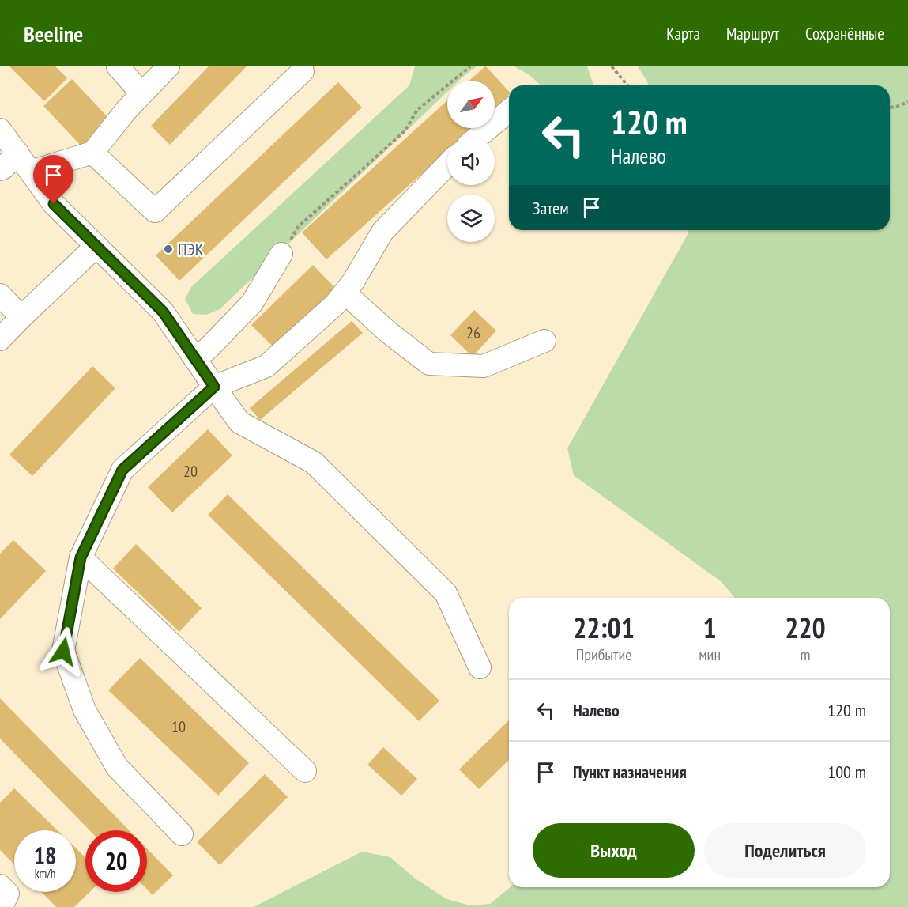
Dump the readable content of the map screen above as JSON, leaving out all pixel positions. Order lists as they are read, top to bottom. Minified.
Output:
{"places":["ПЭК"],"house_numbers":["26","20","10"],"north":"top right","page":{"header":"Beeline","nav":["Карта","Маршрут","Сохранённые"],"turn":["120 m","Налево"],"then":"Затем","eta":["22:01","Прибытие","1","мин","220","m"],"list":[{"name":"Налево","value":"120 m"},{"name":"Пункт назначения","value":"100 m"}],"buttons":["Выход","Поделиться"],"speed":"18 km/h","limit":"20"}}
